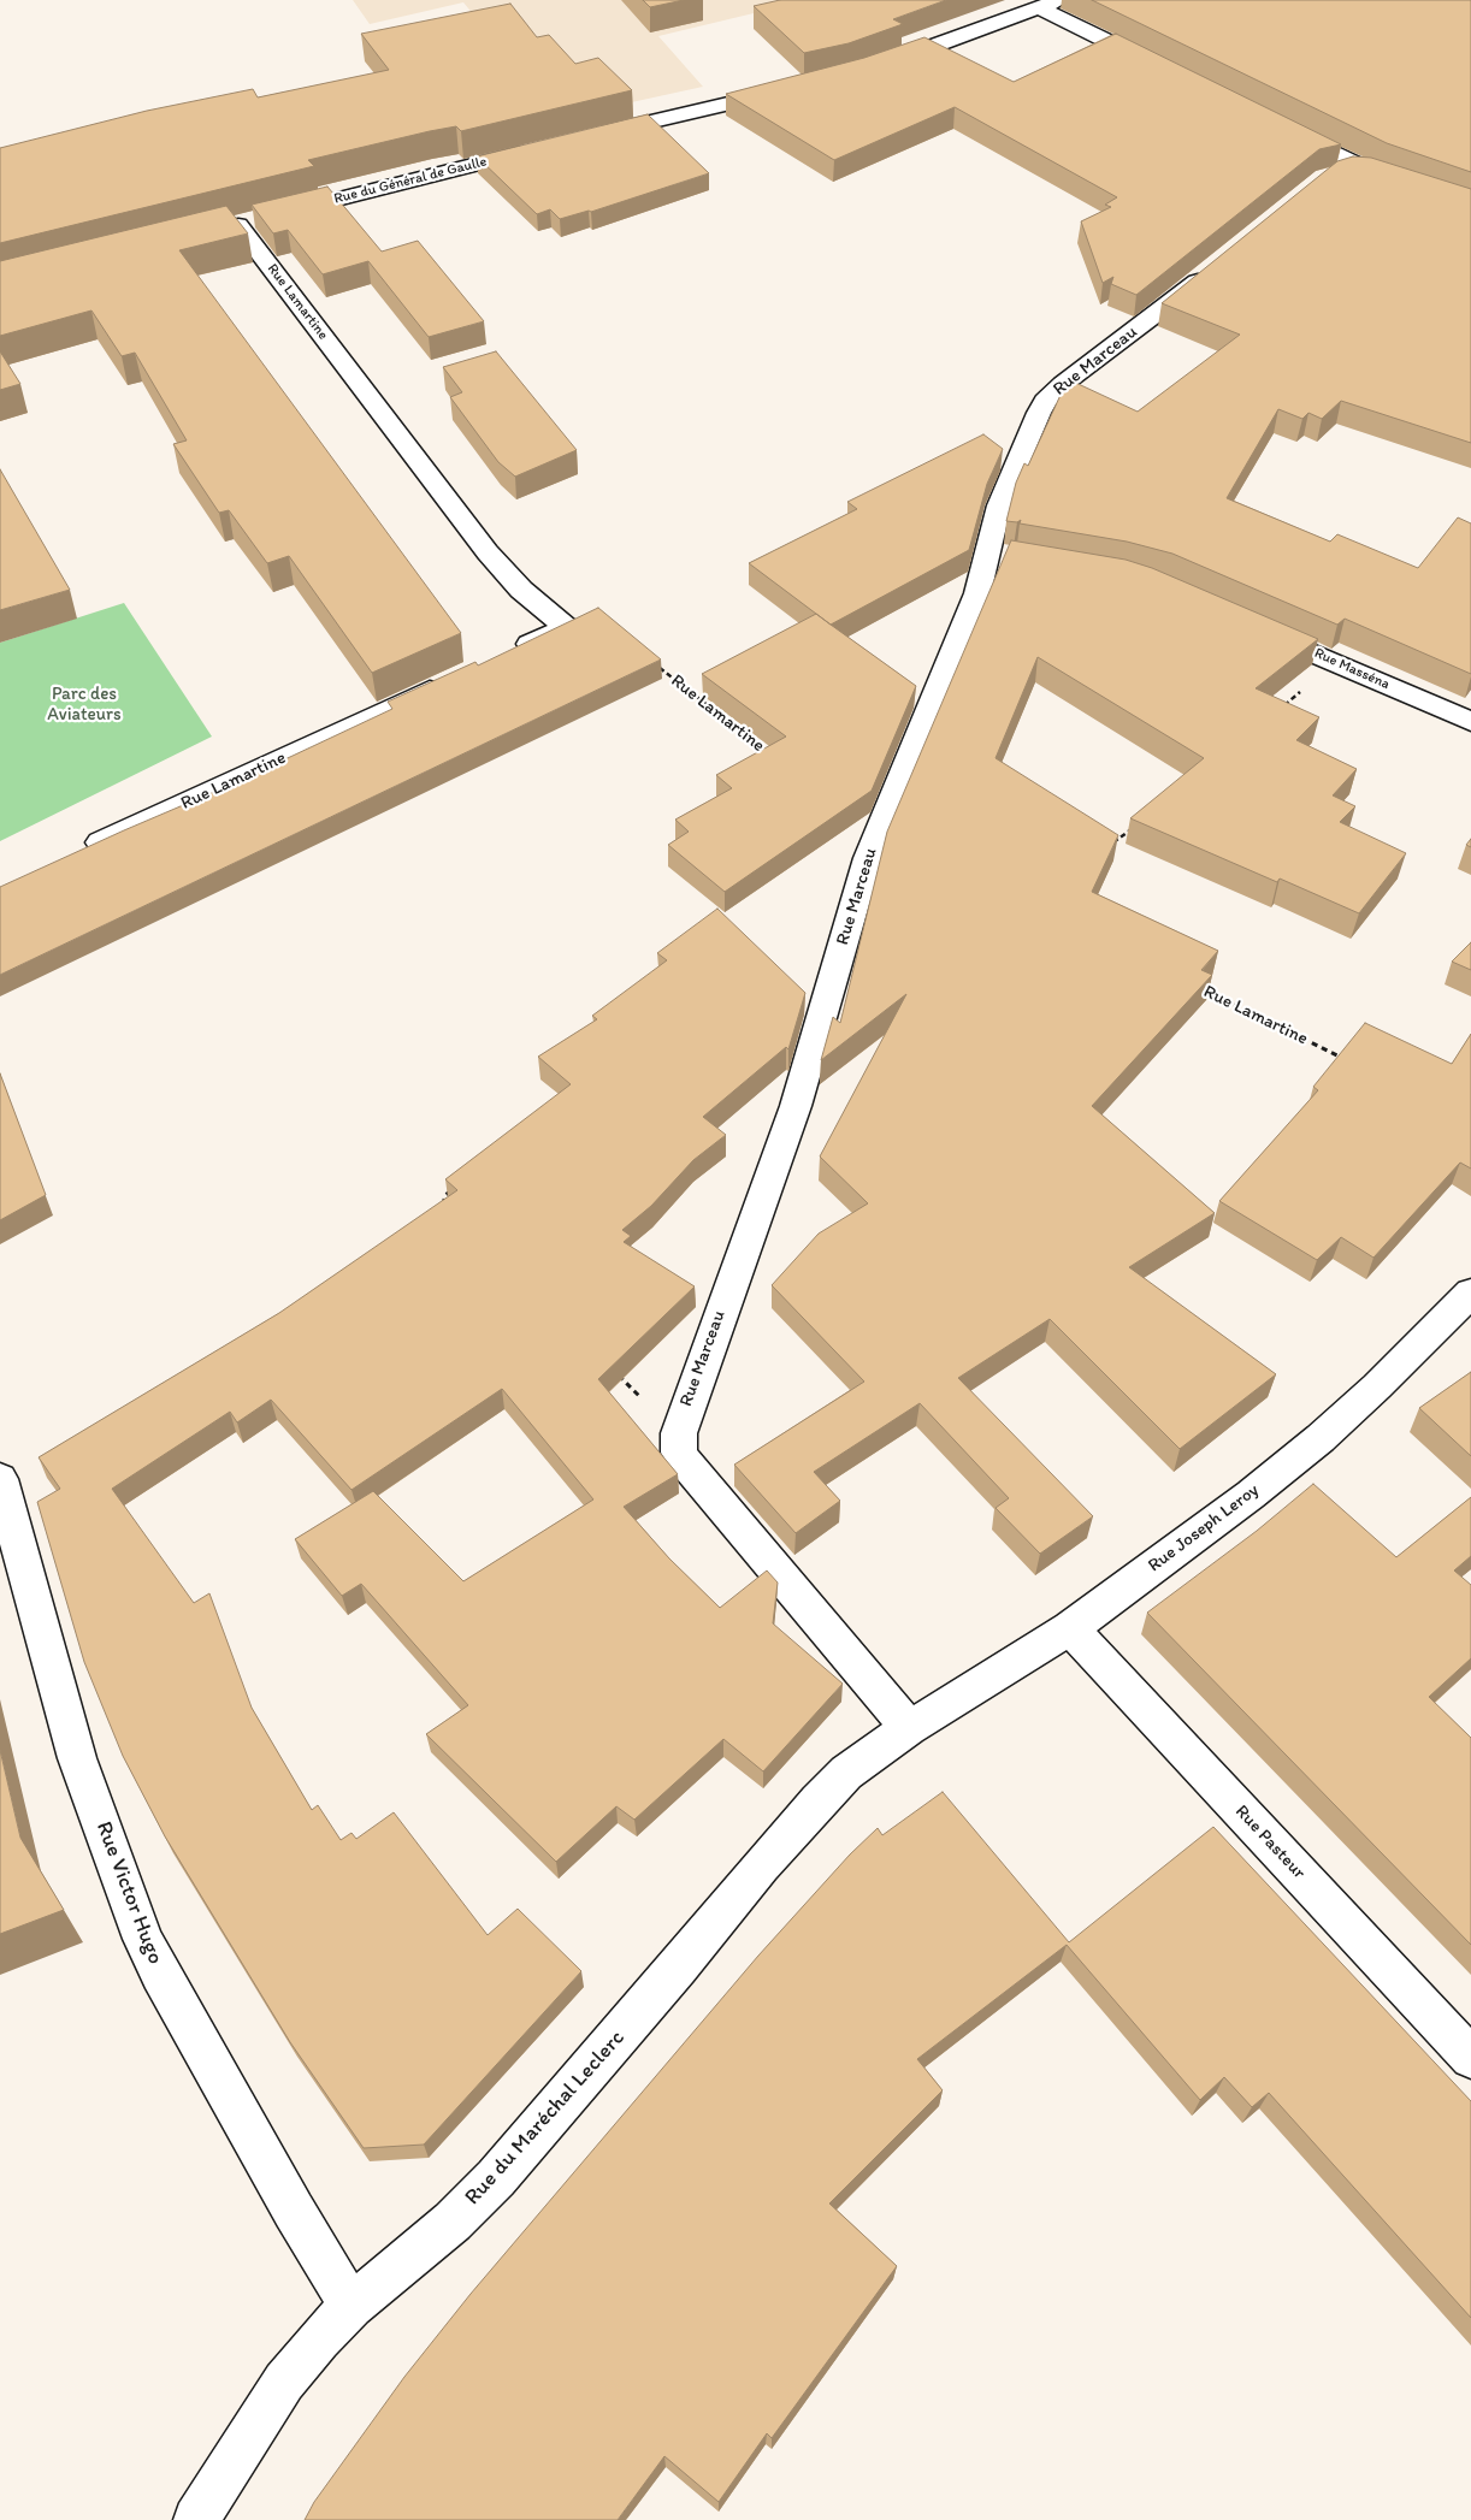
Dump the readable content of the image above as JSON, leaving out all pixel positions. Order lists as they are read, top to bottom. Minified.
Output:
{"streets":{"street":["Rue du Général de Gaulle","Rue Lamartine","Rue Marceau","Rue Masséna","Rue Joseph Leroy","Rue Pasteur","Rue Victor Hugo","Rue du Maréchal Leclerc"]},"crossings":[["Rue du Général de Gaulle","Rue Lamartine"],["Rue Joseph Leroy","Rue Pasteur"],["Rue Joseph Leroy","Rue du Maréchal Leclerc"],["Rue Victor Hugo","Rue du Maréchal Leclerc"]],"parks":["Parc des Aviateurs"]}
